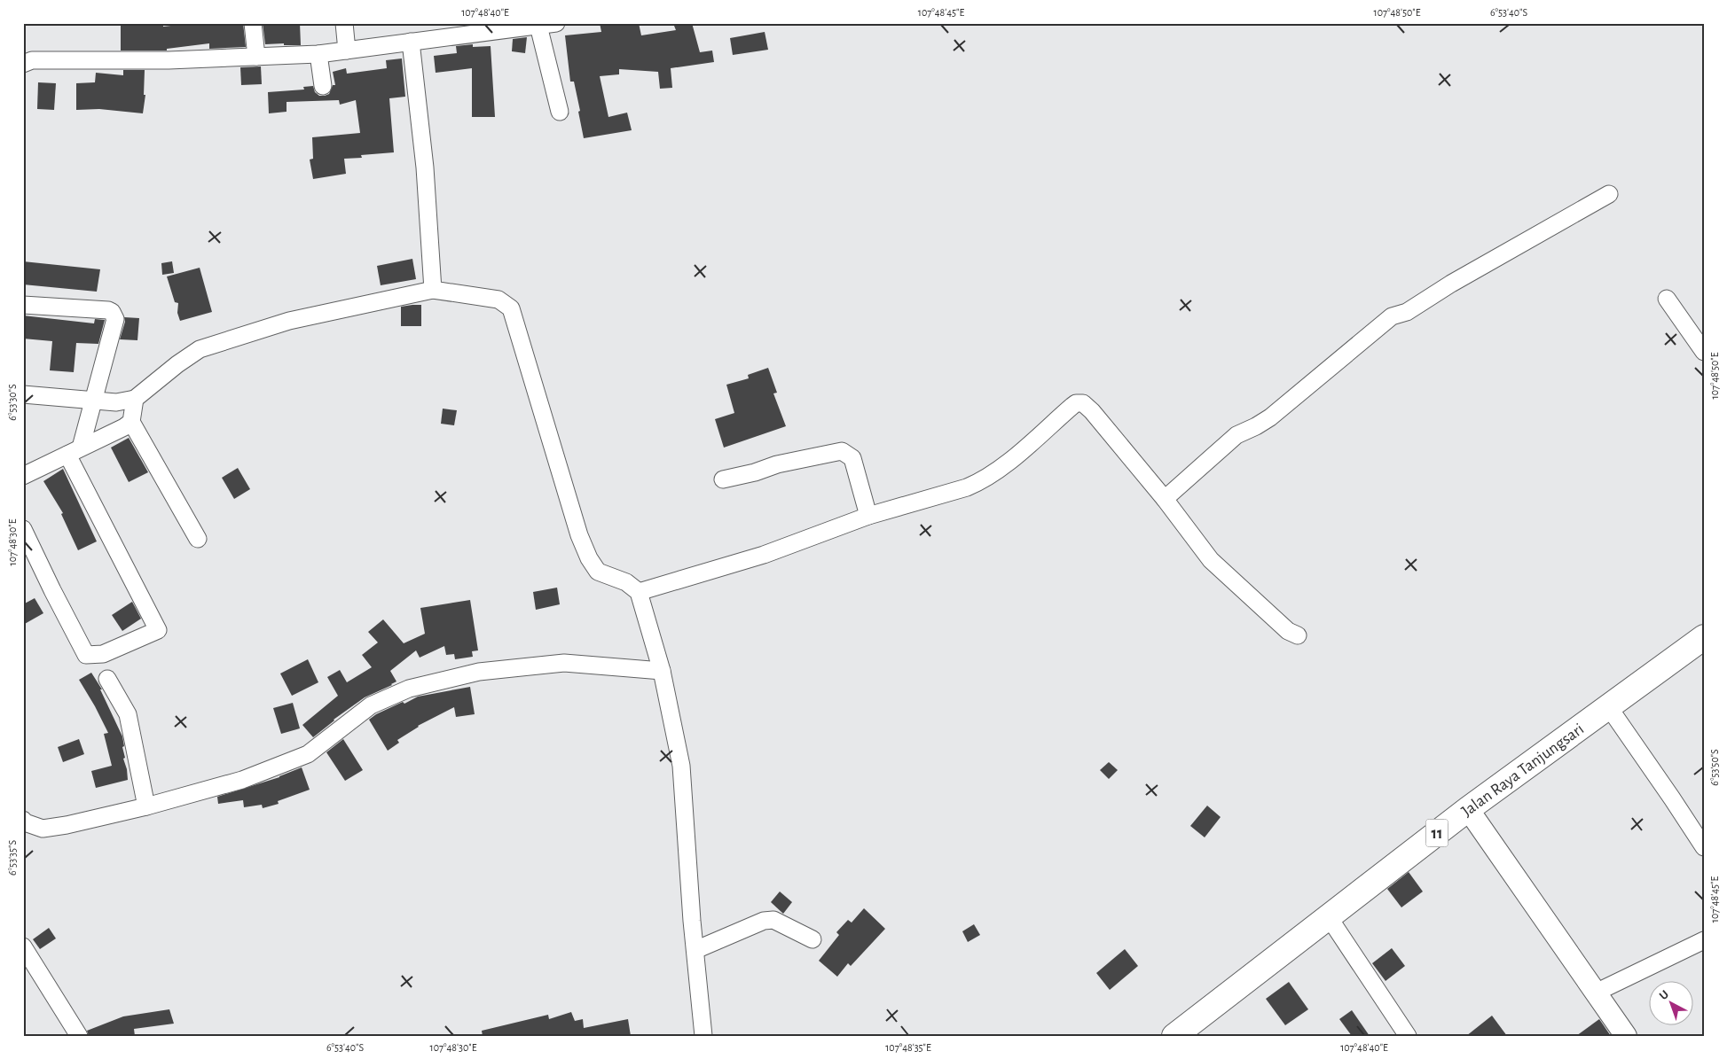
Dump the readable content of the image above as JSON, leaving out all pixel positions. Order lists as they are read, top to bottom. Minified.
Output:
{"streets":{"highway":["Jalan Raya Tanjungsari","11"]},"north":"top left","coordinates":["107°48'40\"E","107°48'45\"E","107°48'50\"E","6°53'40\"S","6°53'30\"S","107°48'30\"E","6°53'50\"S","6°53'35\"S","107°48'35\"E"]}
